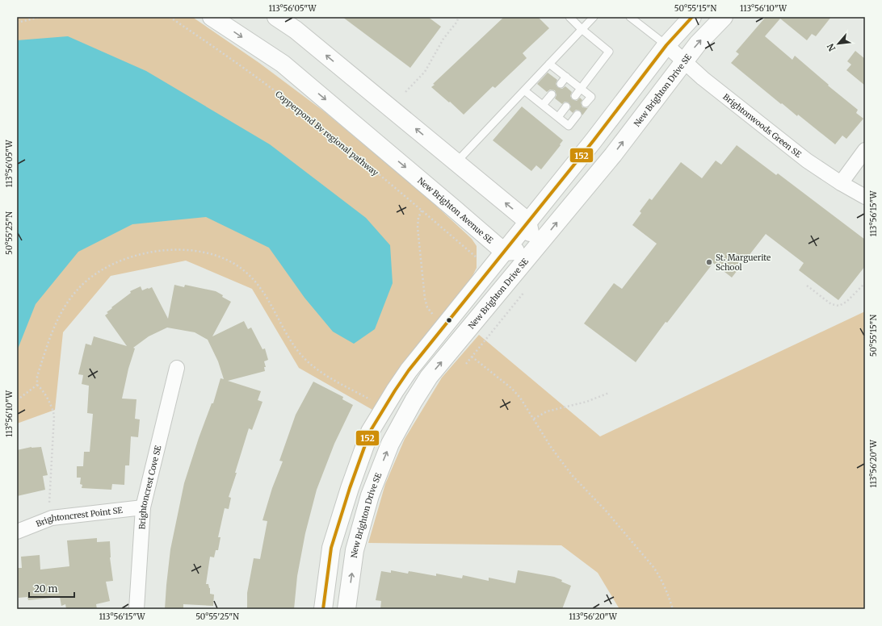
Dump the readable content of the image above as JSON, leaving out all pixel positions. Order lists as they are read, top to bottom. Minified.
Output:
{"streets":{"street":["New Brighton Drive SE","Brightonwoods Green SE","New Brighton Avenue SE","Brightoncrest Cove SE","Brightoncrest Point SE"],"path":["Copperpond Bv regional pathway"]},"crossings":[["New Brighton Drive SE","Brightonwoods Green SE"],["Brightoncrest Cove SE","Brightoncrest Point SE"]],"places":["St. Marguerite School"],"lines":["transit line 152"],"scale_bar":"20 m","north":"bottom left","coordinates":["113°56'05\"W","50°55'15\"N","113°56'10\"W","113°56'15\"W","50°55'25\"N","113°56'20\"W"]}
